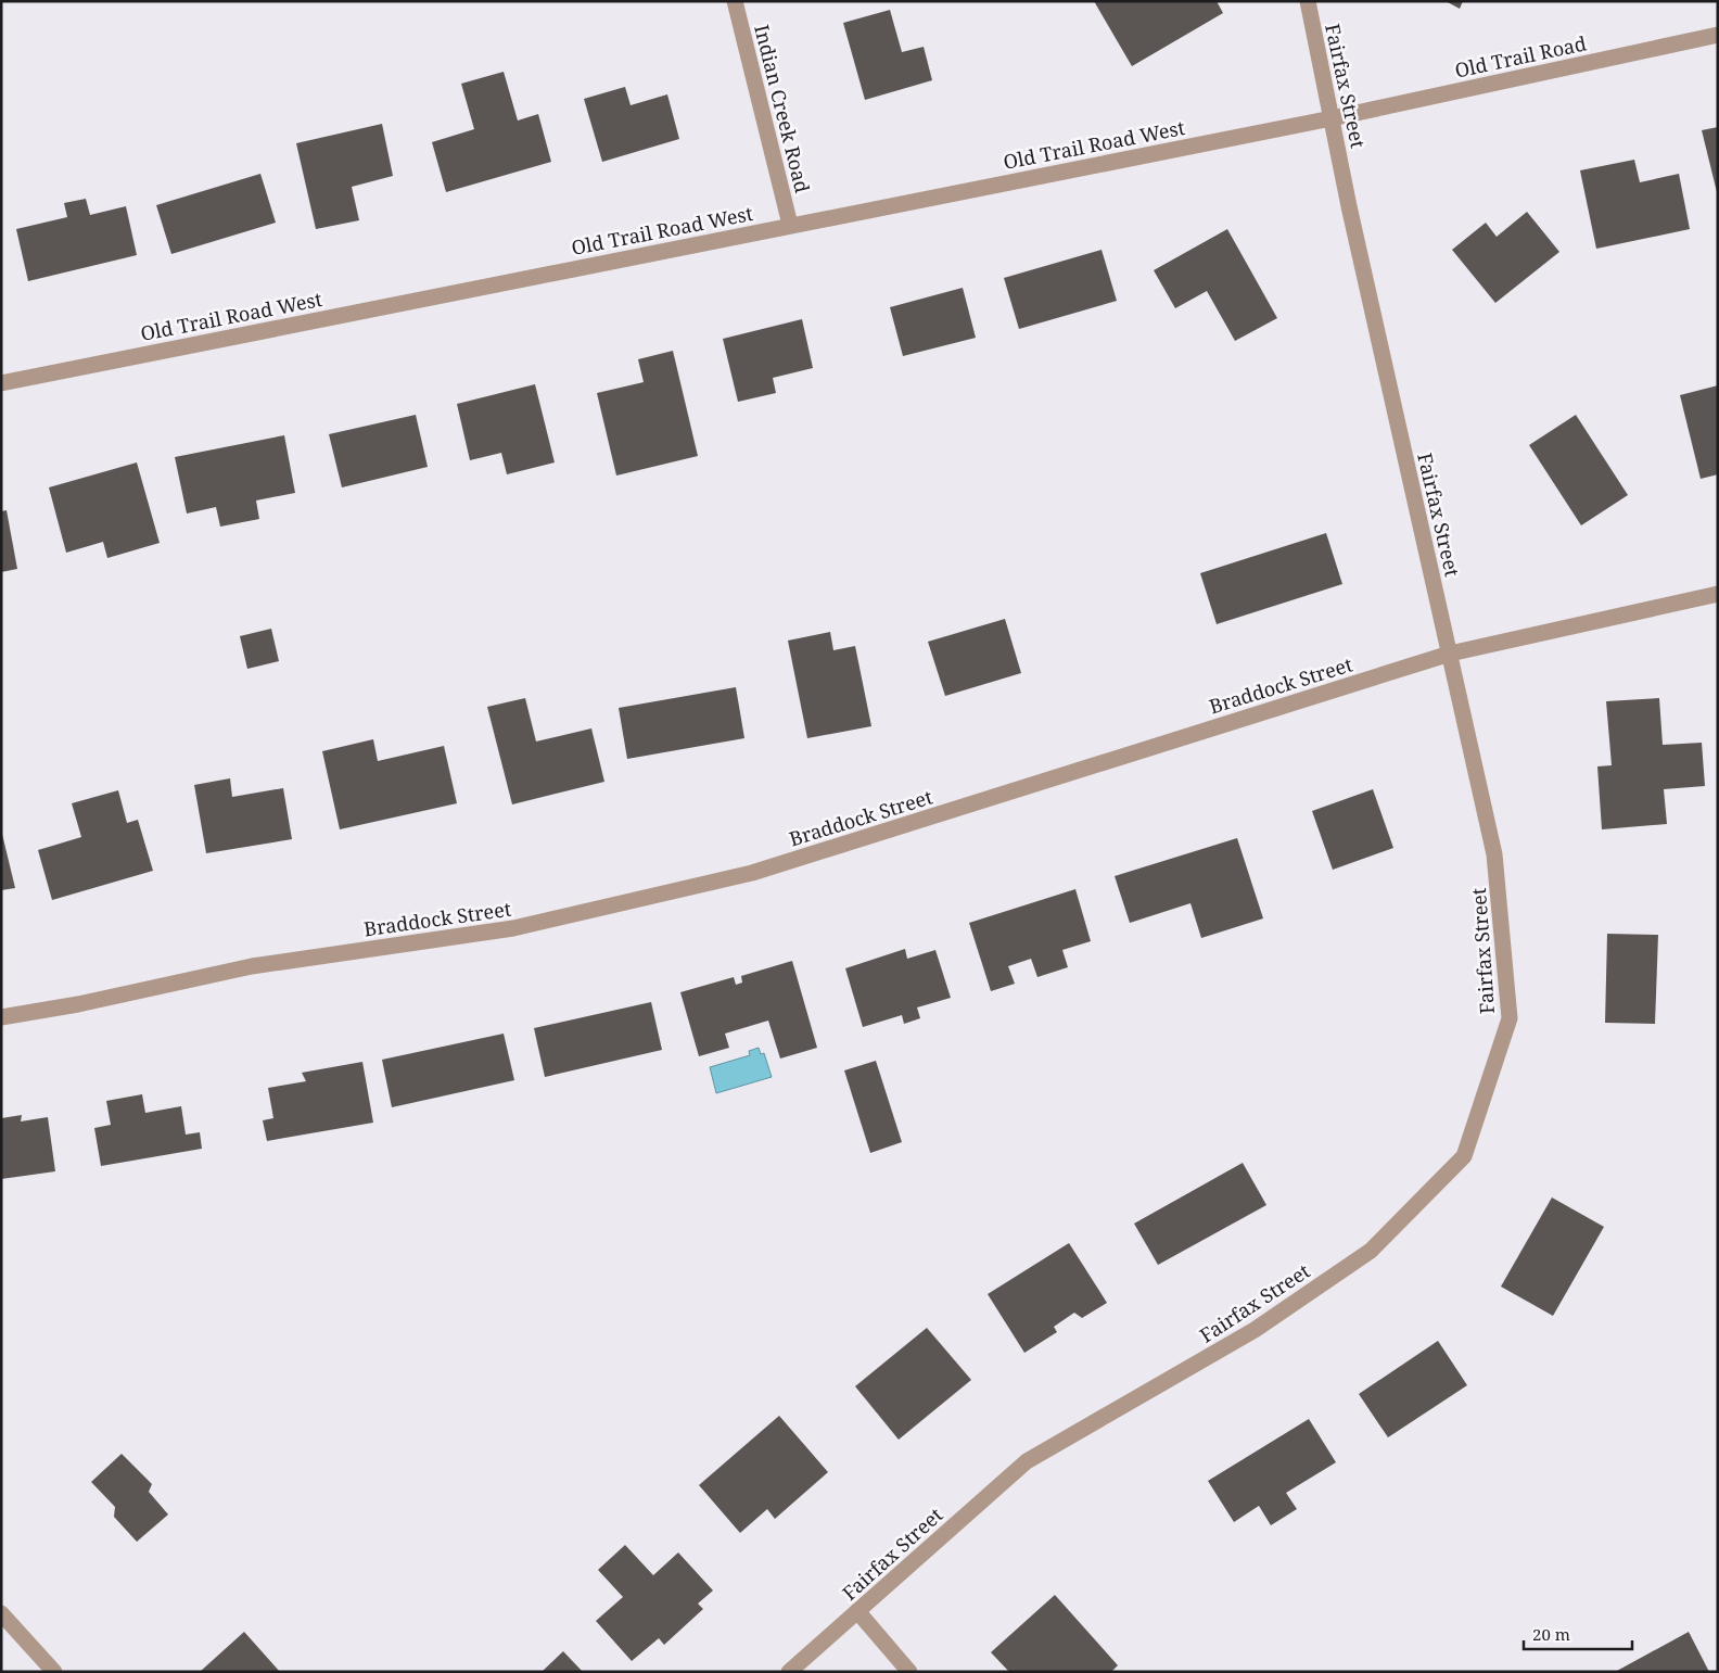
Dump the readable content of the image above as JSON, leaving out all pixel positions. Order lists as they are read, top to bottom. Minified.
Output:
{"streets":{"street":["Old Trail Road","Fairfax Street","Indian Creek Road","Old Trail Road West","Braddock Street"]},"crossings":[["Old Trail Road","Fairfax Street"],["Old Trail Road","Old Trail Road West"],["Fairfax Street","Old Trail Road West"],["Fairfax Street","Braddock Street"],["Indian Creek Road","Old Trail Road West"]],"scale_bar":"20 m"}
